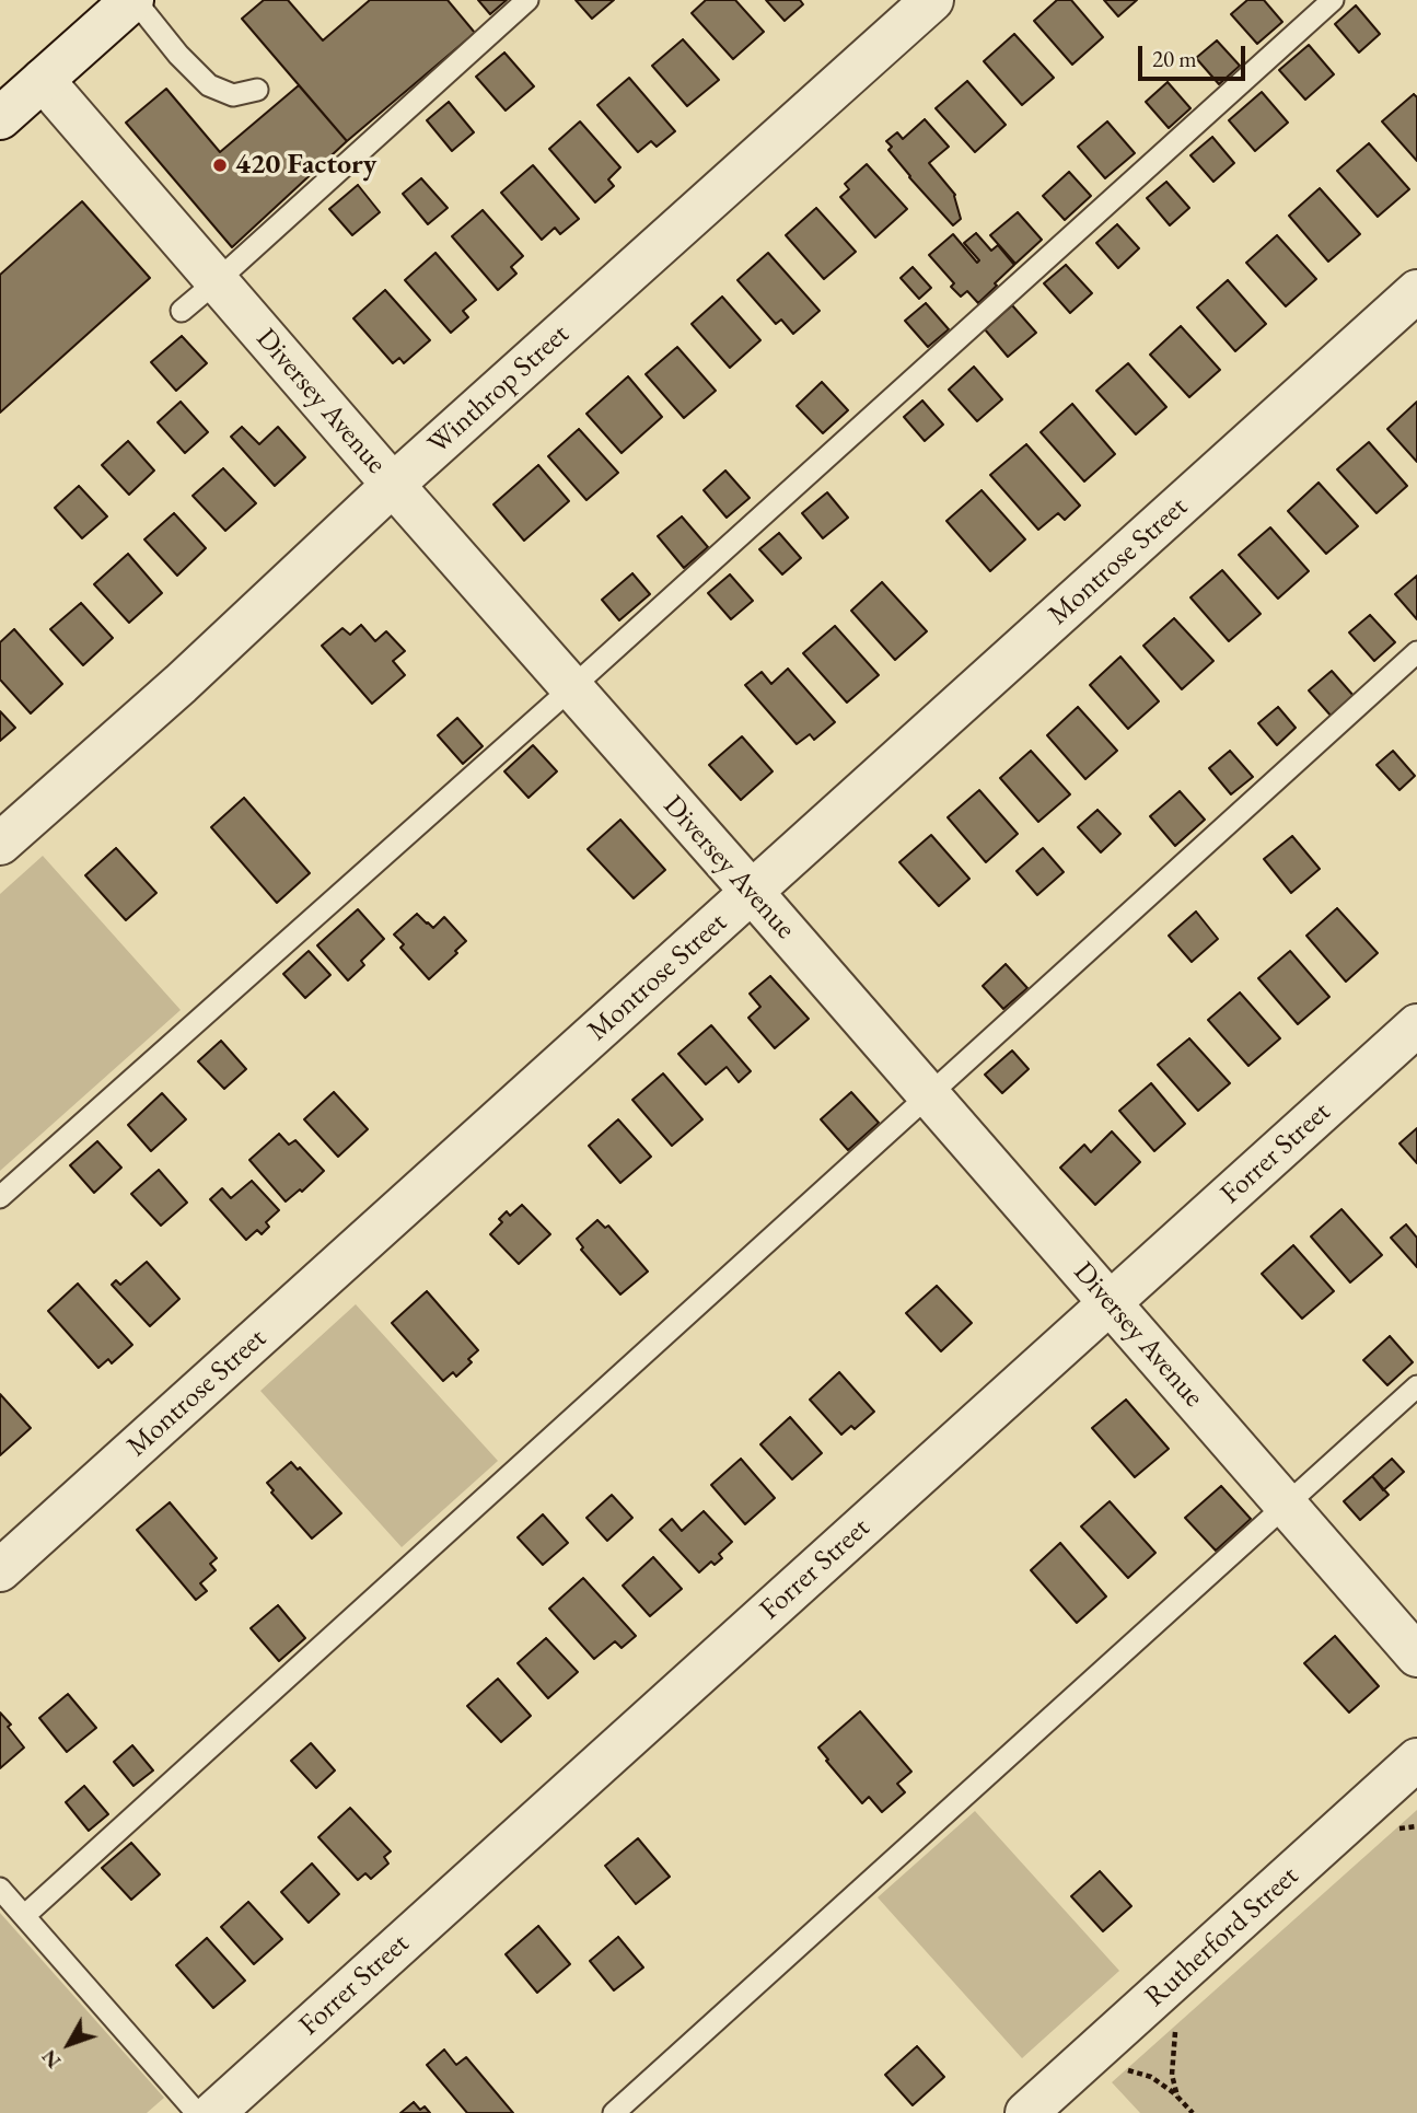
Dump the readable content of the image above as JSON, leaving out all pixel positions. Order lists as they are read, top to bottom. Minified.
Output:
{"streets":{"street":["Winthrop Street","Diversey Avenue","Montrose Street","Forrer Street","Rutherford Street"]},"crossings":[["Winthrop Street","Diversey Avenue"],["Diversey Avenue","Montrose Street"],["Diversey Avenue","Forrer Street"]],"places":["420 Factory"],"scale_bar":"20 m","north":"bottom left"}
